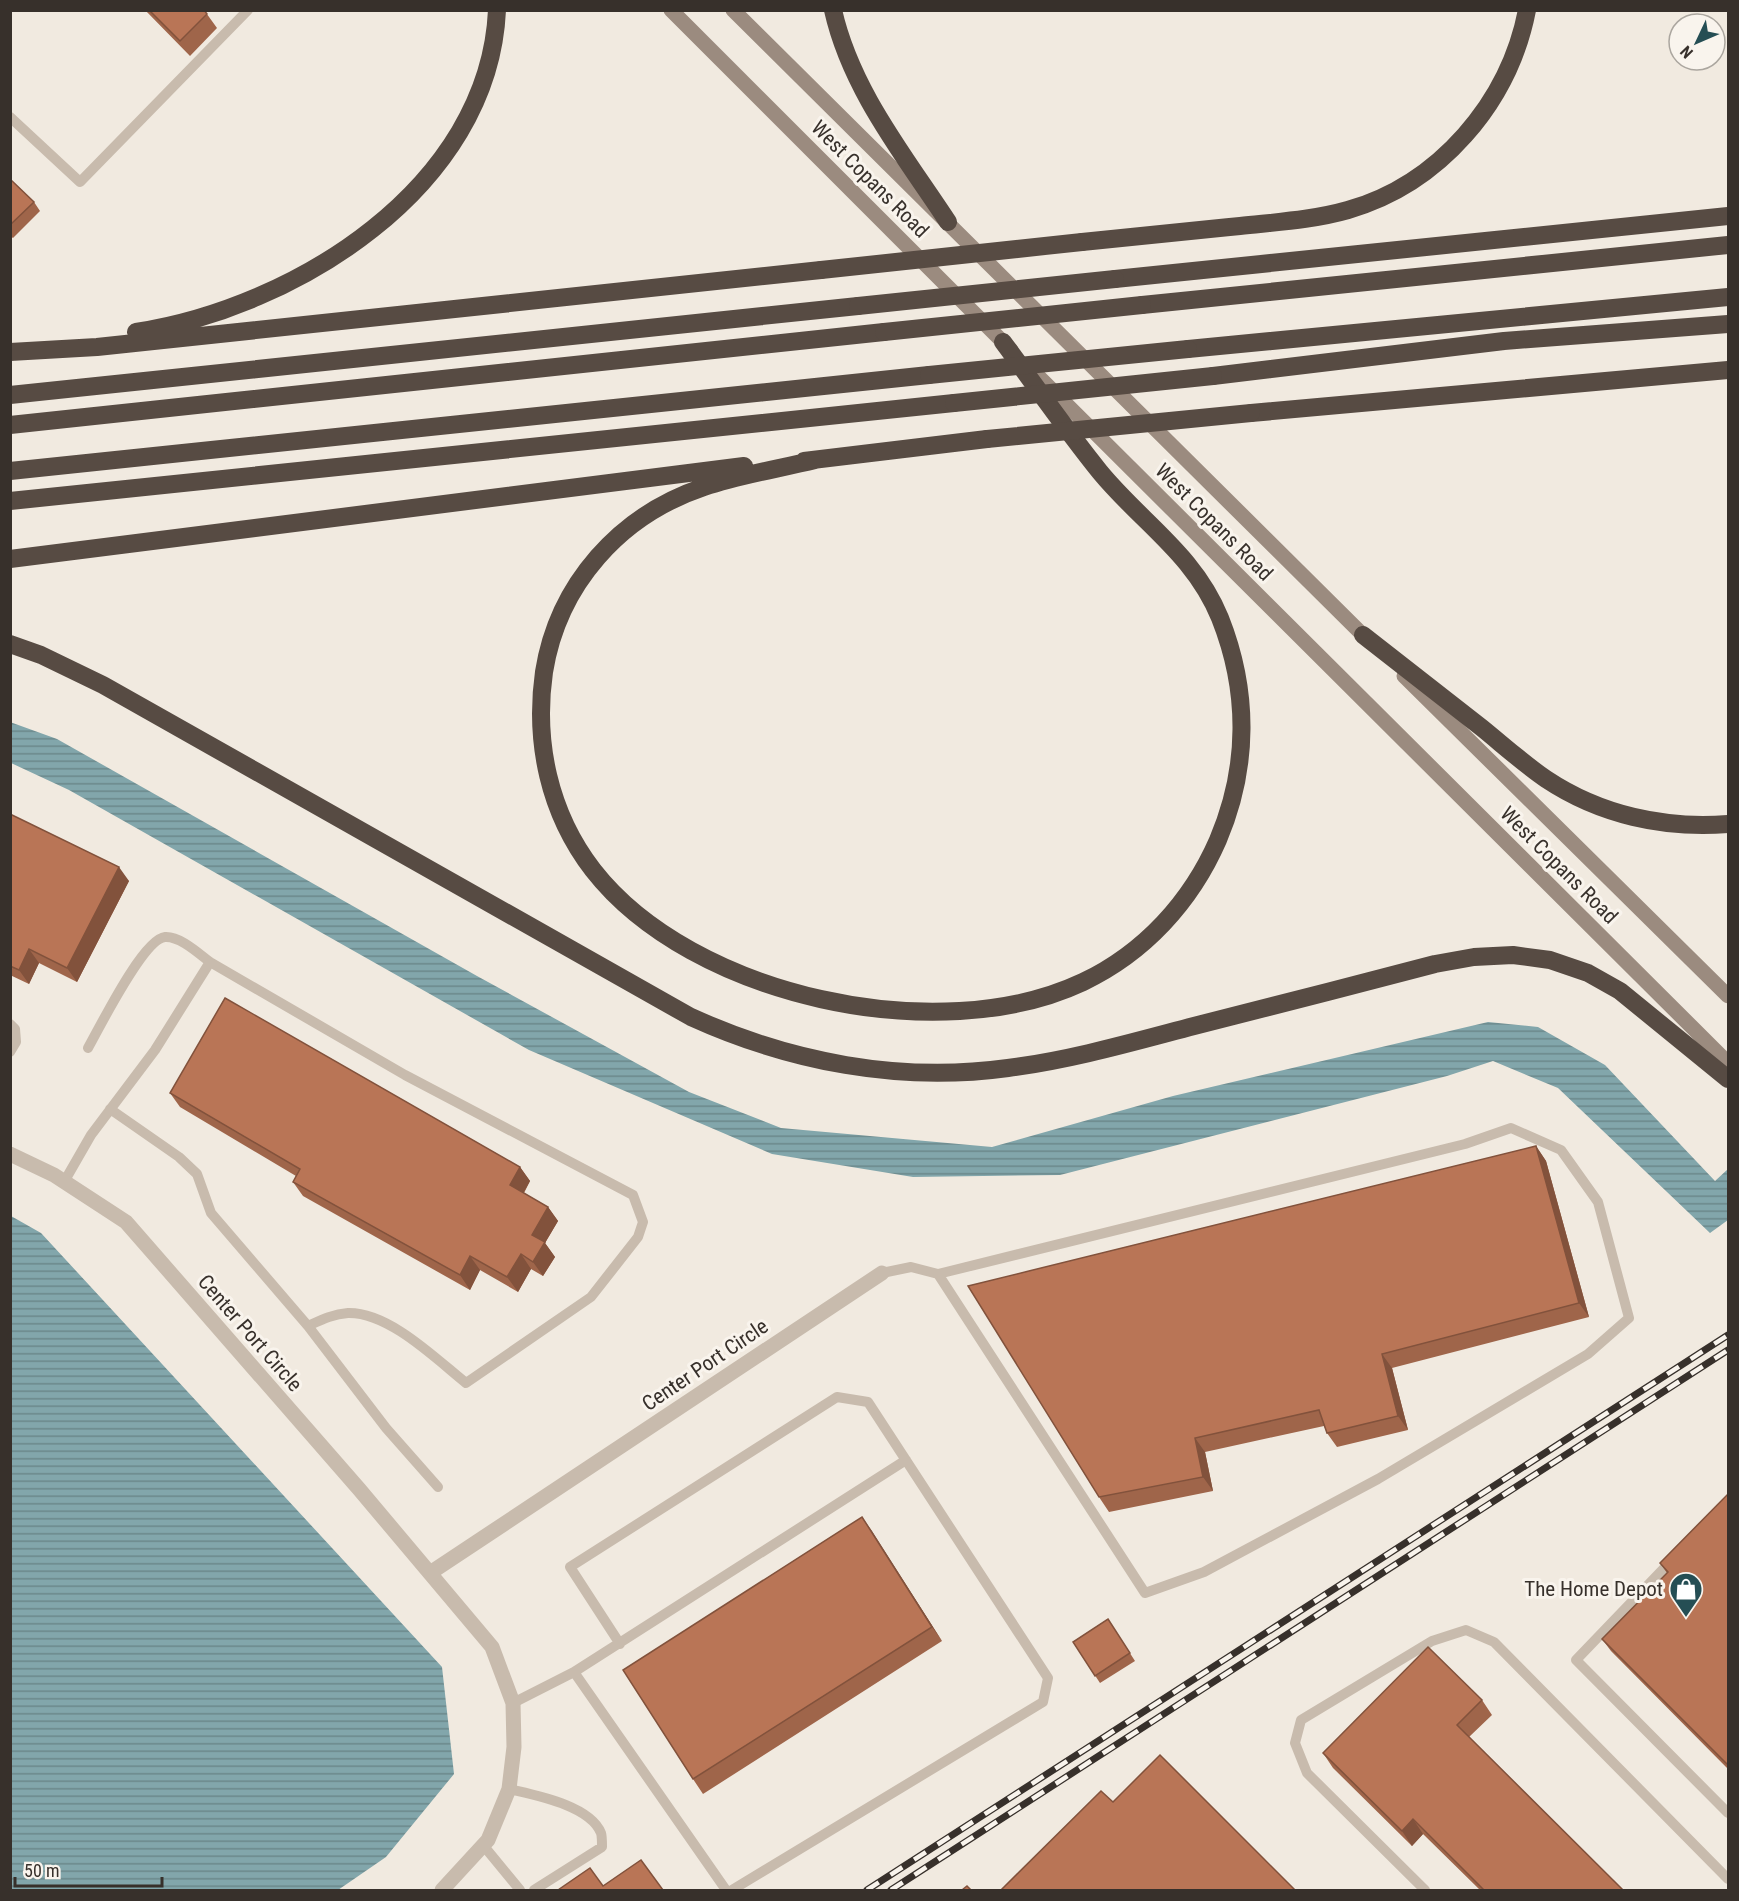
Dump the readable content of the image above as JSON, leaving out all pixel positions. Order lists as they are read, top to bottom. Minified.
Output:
{"streets":{"main road":["West Copans Road"],"street":["Center Port Circle"]},"places":{"shop":["The Home Depot"]},"scale_bar":"50 m","north":"bottom left"}
